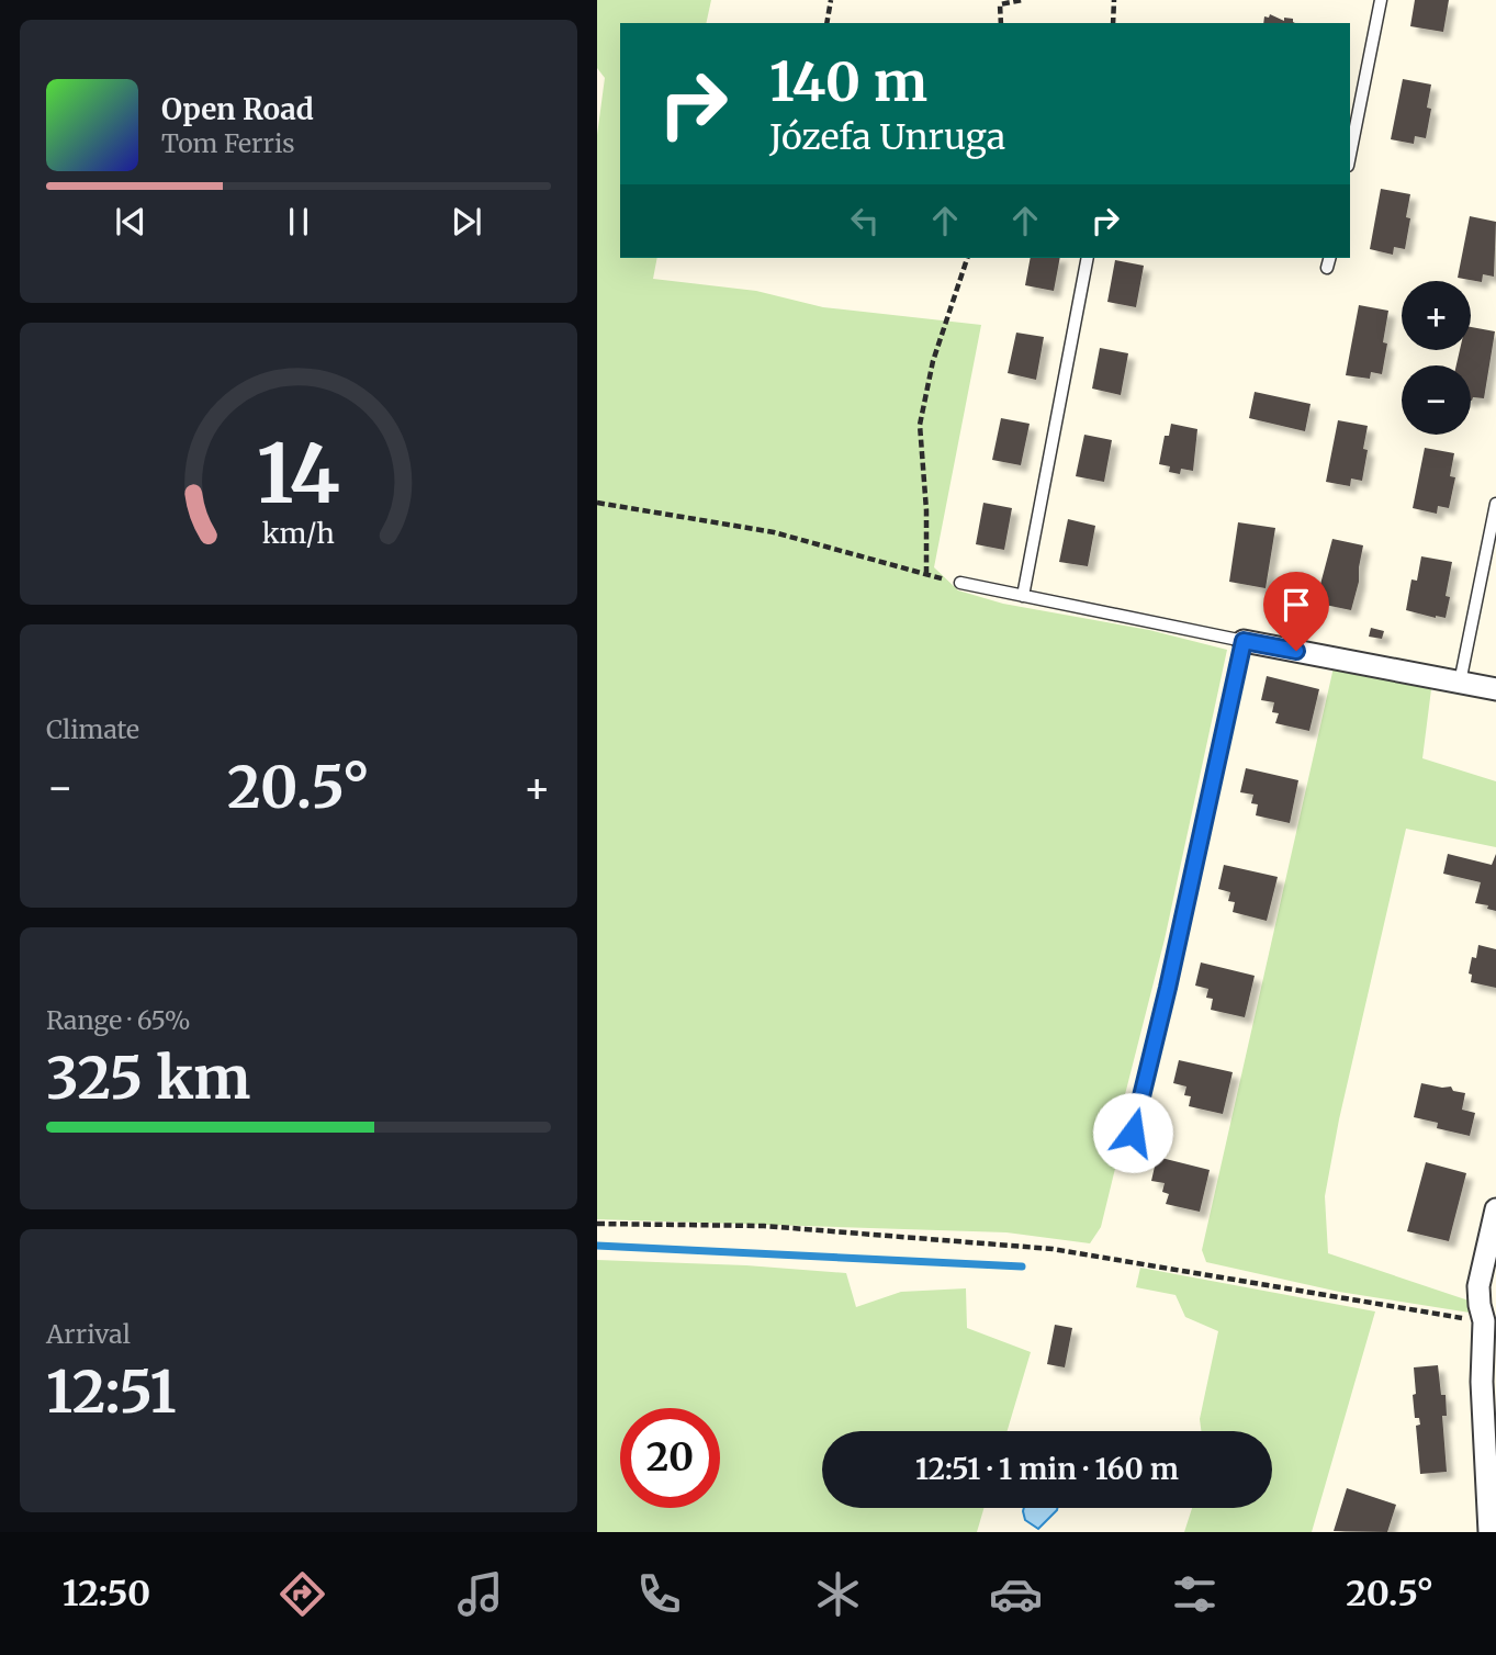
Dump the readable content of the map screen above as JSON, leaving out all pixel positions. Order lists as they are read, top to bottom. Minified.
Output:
{"page":{"turn":["140 m","Józefa Unruga"],"song":["Open Road","Tom Ferris"],"map_buttons":["+","−"],"tile":["Climate",["Range · 65%","325 km"],["Arrival","12:51"]],"heat":["−","20.5°","+"],"limit":"20","trip":"12:51 · 1 min · 160 m","tabs":["12:50","20.5°"],"gauge":["14","km/h"]}}
